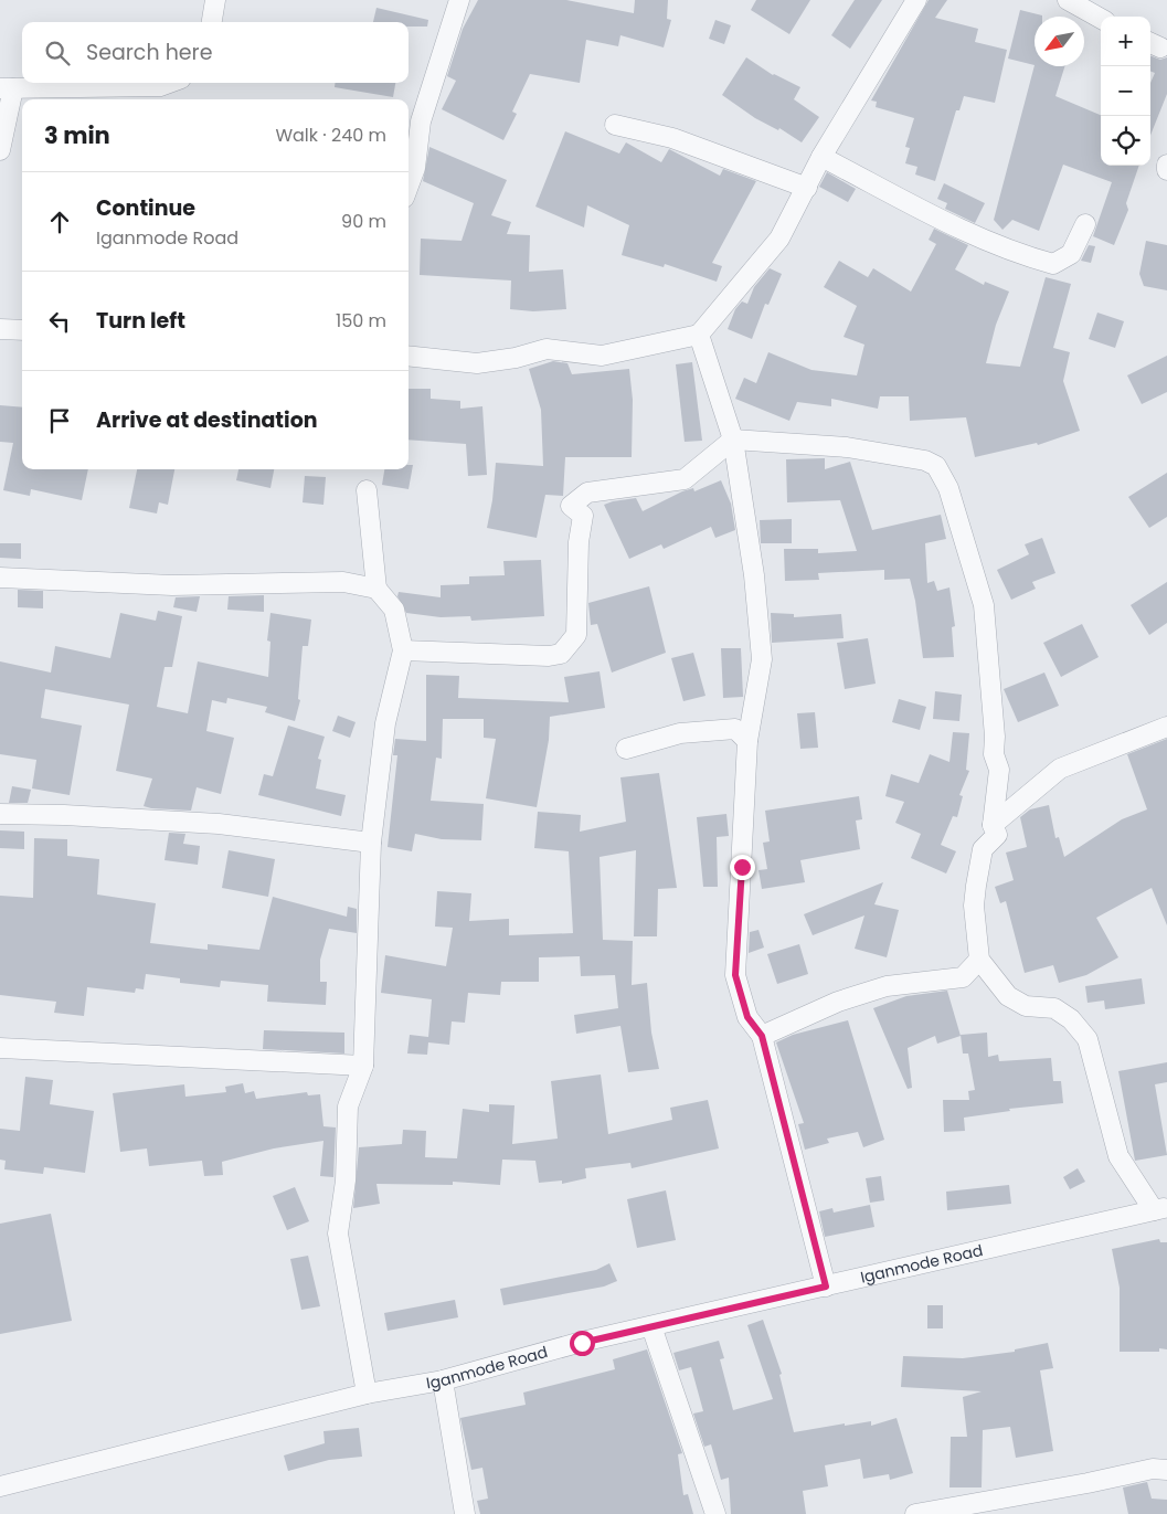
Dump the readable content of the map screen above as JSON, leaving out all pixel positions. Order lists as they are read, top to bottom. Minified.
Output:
{"streets":{"street":["Iganmode Road"]},"north":"bottom left","page":{"map_buttons":["+","−"],"search":"Search here","heading":["3 min","Walk · 240 m"],"list":[["Continue","Iganmode Road","90 m"],["Turn left","150 m"],"Arrive at destination"]}}
